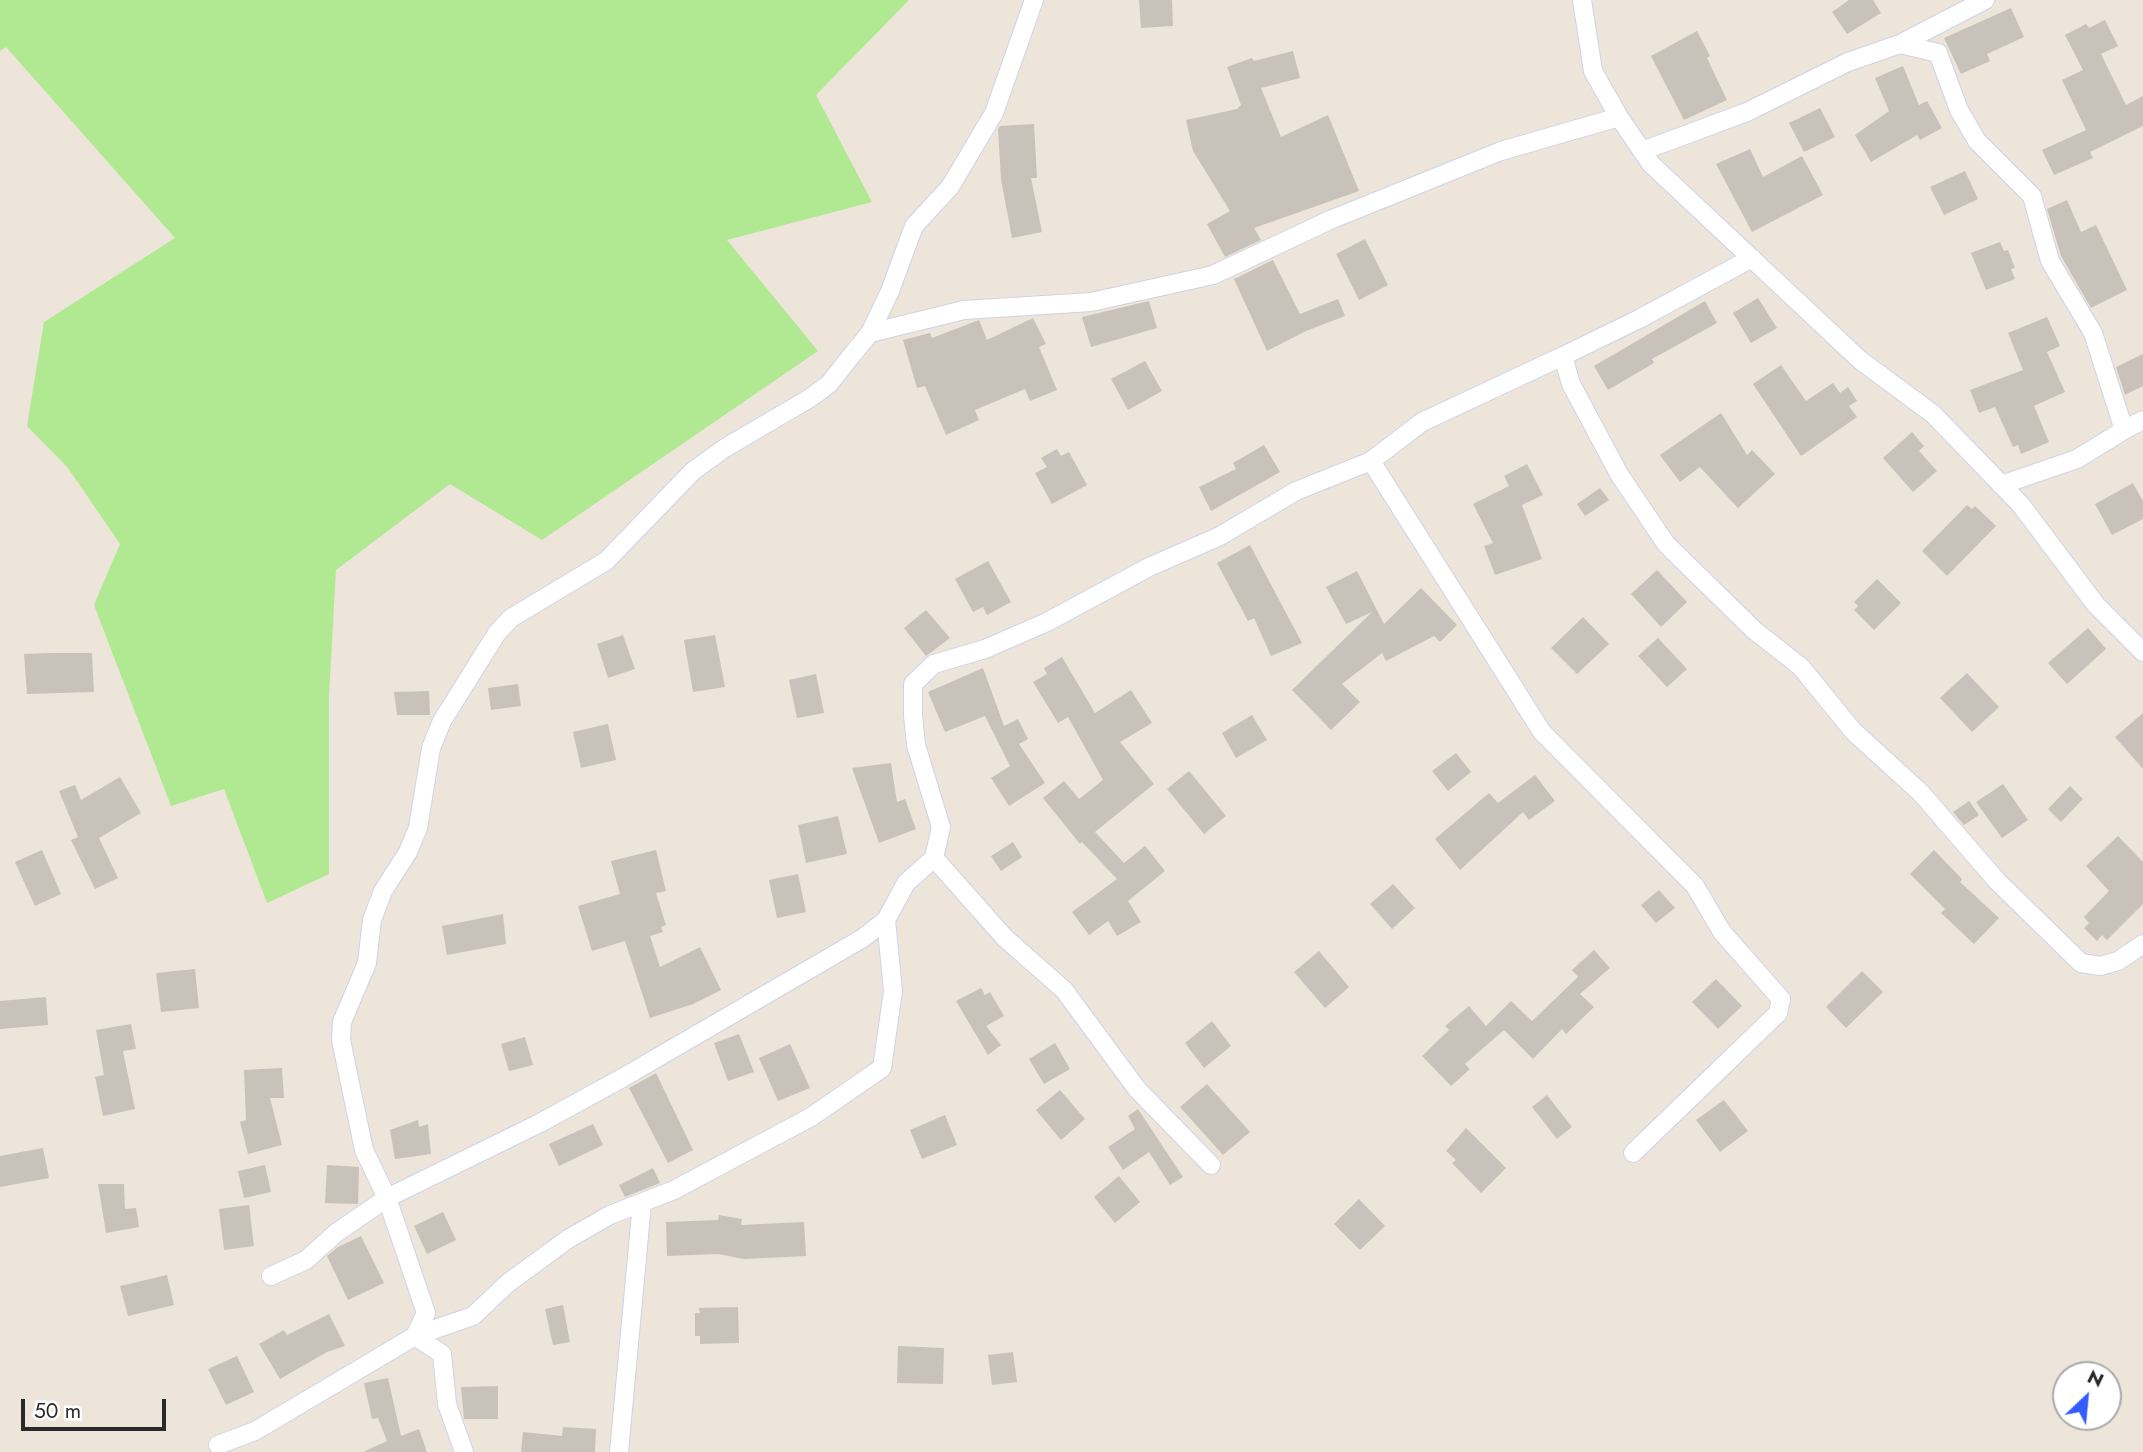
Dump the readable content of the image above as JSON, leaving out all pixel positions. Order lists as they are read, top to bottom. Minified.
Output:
{"scale_bar":"50 m","north":"top right"}
